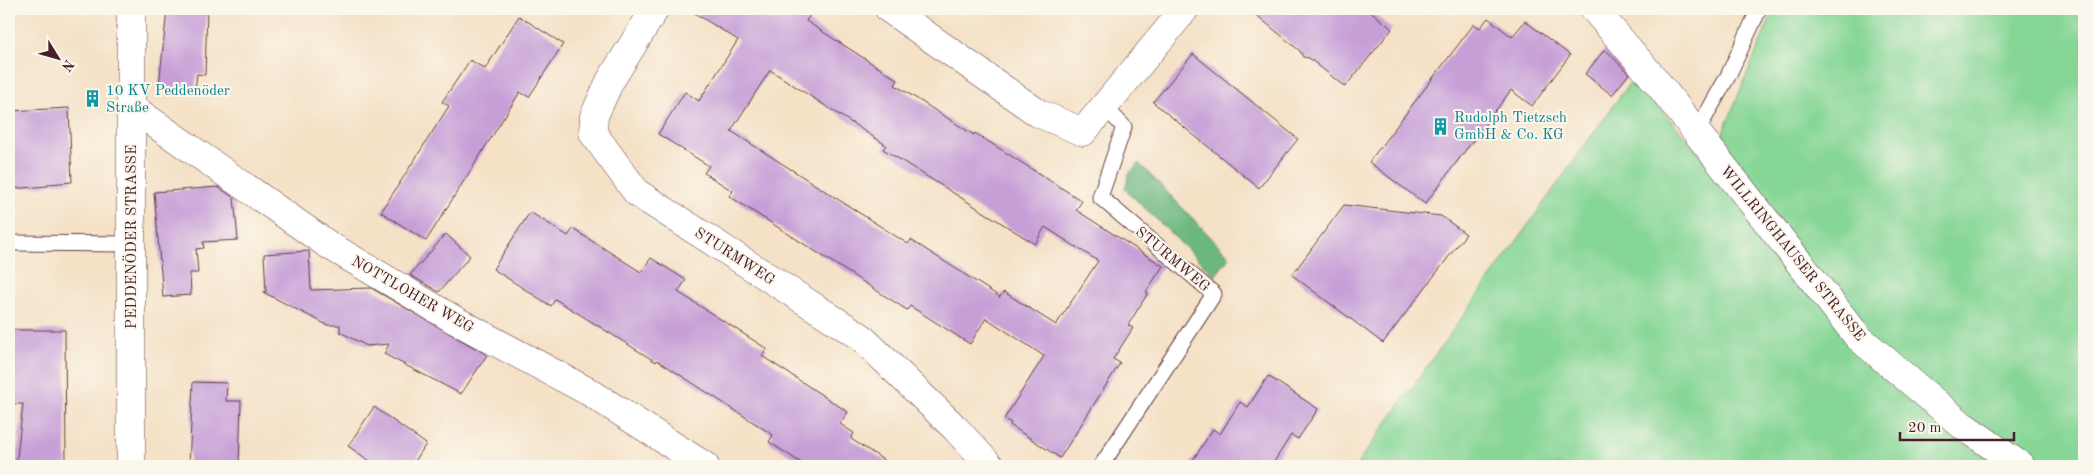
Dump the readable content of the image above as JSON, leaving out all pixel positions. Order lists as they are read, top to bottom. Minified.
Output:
{"streets":{"street":["PEDDENÖDER STRASSE","WILLRINGHAUSER STRASSE","STURMWEG","NOTTLOHER WEG"]},"crossings":[["PEDDENÖDER STRASSE","NOTTLOHER WEG"]],"places":{"building":["10 KV Peddenöder Straße","Rudolph Tietzsch GmbH & Co. KG"]},"scale_bar":"20 m","north":"bottom right"}
